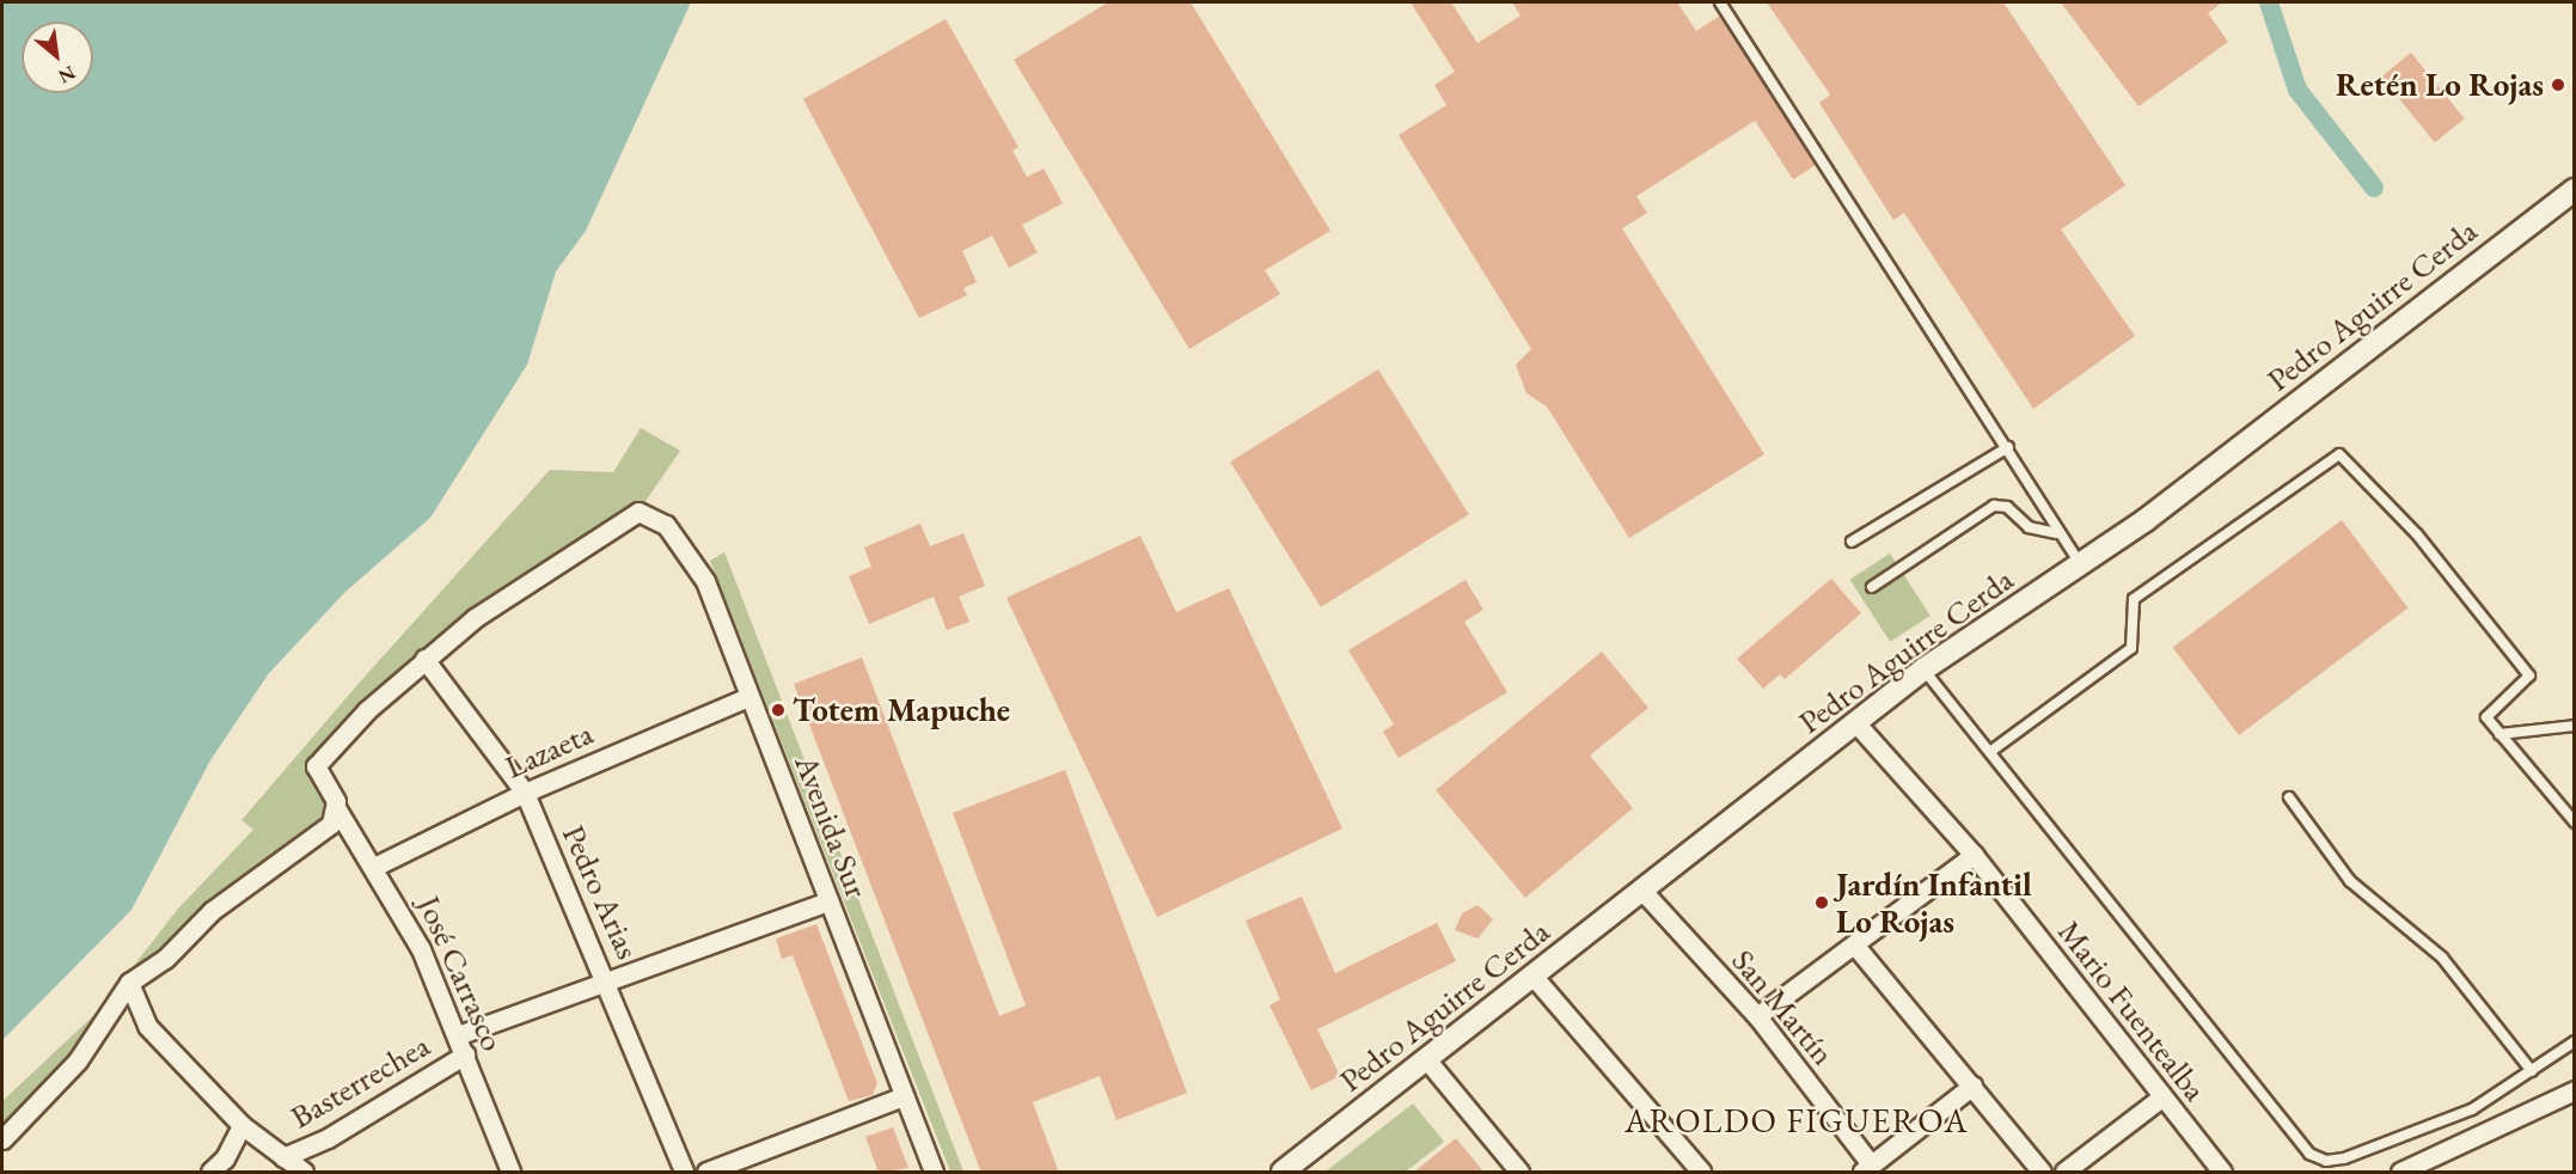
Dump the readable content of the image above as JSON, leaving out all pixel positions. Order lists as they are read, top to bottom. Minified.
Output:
{"streets":{"street":["Pedro Aguirre Cerda","Lazaeta","Avenida Sur","Pedro Arias","José Carrasco","San Martín","Mario Fuentealba","Basterrechea"]},"crossings":[["Pedro Aguirre Cerda","San Martín"],["Pedro Aguirre Cerda","Mario Fuentealba"],["Lazaeta","Avenida Sur"],["Lazaeta","Pedro Arias"],["Lazaeta","José Carrasco"],["Avenida Sur","Pedro Arias"],["Avenida Sur","José Carrasco"],["Avenida Sur","Basterrechea"],["Pedro Arias","José Carrasco"],["Pedro Arias","Basterrechea"],["José Carrasco","Basterrechea"]],"districts":["AROLDO FIGUEROA"],"places":["Retén Lo Rojas","Totem Mapuche","Jardín Infantil Lo Rojas"],"north":"bottom right"}
